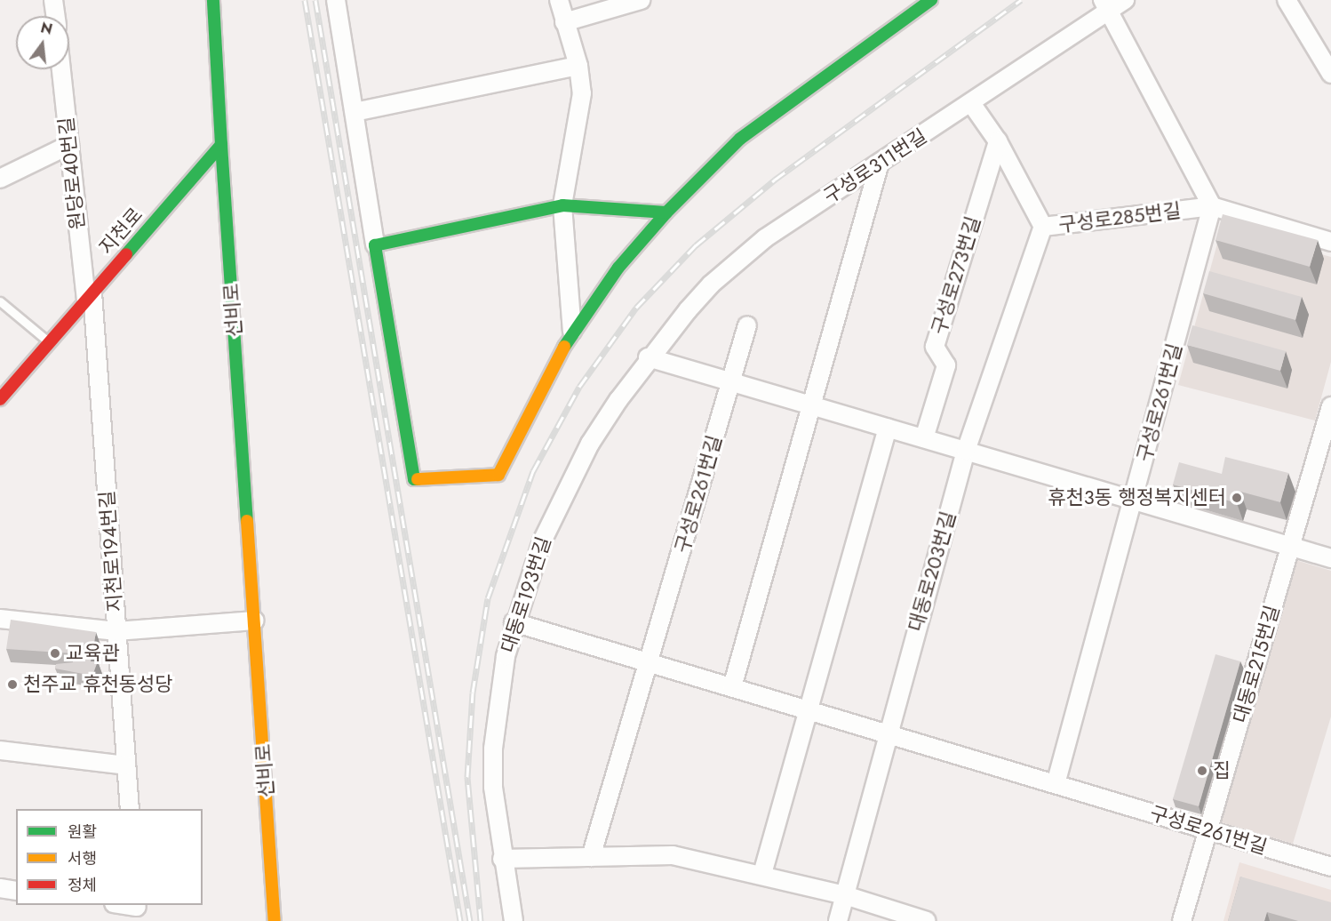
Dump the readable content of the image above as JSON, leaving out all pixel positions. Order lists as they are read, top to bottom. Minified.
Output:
{"streets":{"street":["구성로311번길","원당로40번길","구성로285번길","지천로","구성로273번길","선비로","구성로261번길","지천로194번길","대동로203번길","대동로193번길","대동로215번길"]},"crossings":[["구성로311번길","구성로285번길"],["구성로311번길","대동로193번길"],["원당로40번길","지천로"],["원당로40번길","지천로194번길"],["구성로285번길","구성로273번길"],["구성로285번길","구성로261번길"],["구성로285번길","대동로203번길"],["지천로","선비로"],["지천로","지천로194번길"],["구성로261번길","대동로203번길"],["구성로261번길","대동로193번길"],["구성로261번길","대동로215번길"]],"places":["휴천3동 행정복지센터","교육관","천주교 휴천동성당","집"],"legend":["원활","서행","정체"],"north":"top"}
